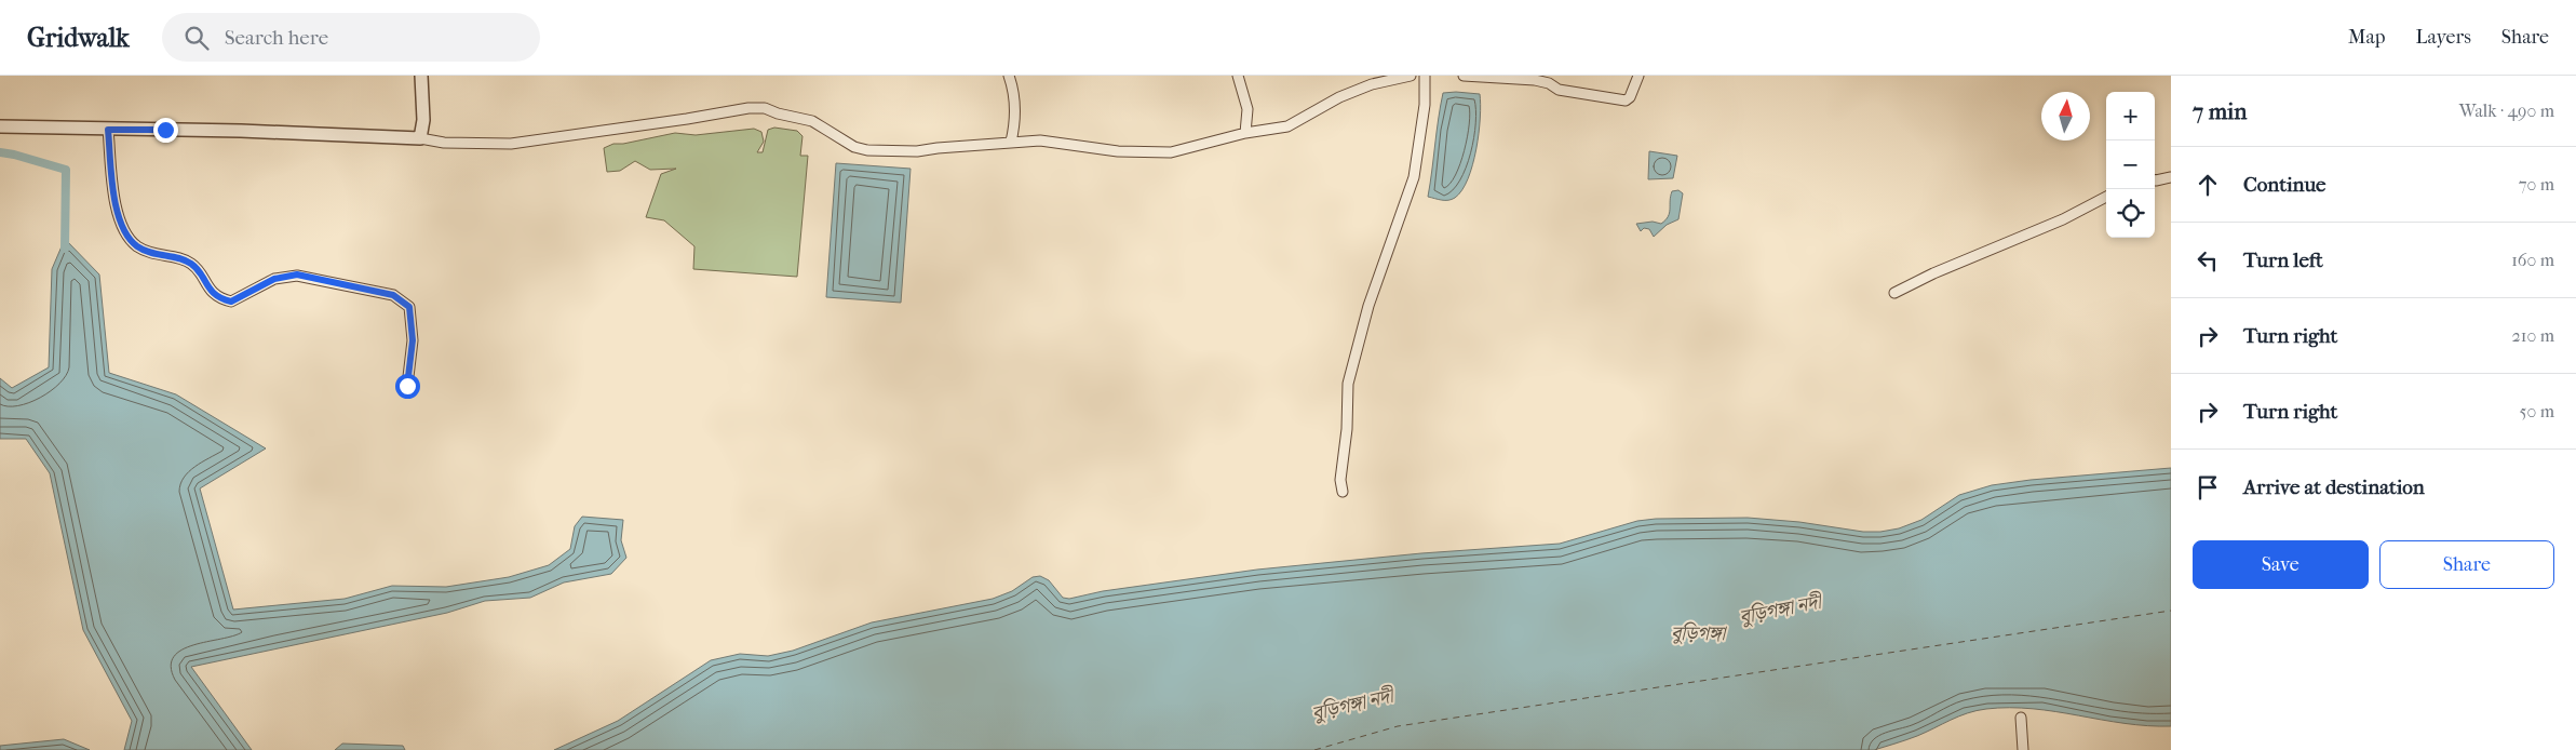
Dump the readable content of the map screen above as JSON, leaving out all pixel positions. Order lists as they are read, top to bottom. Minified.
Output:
{"water":["বুড়িগঙ্গা নদী","বুড়িগঙ্গা"],"north":"top","page":{"header":"Gridwalk","search":"Search here","nav":["Map","Layers","Share"],"heading":["7 min","Walk · 490 m"],"map_buttons":["+","−"],"list":[["Continue","70 m"],["Turn left","160 m"],["Turn right","210 m"],["Turn right","50 m"],"Arrive at destination"],"buttons":["Save","Share"]}}
